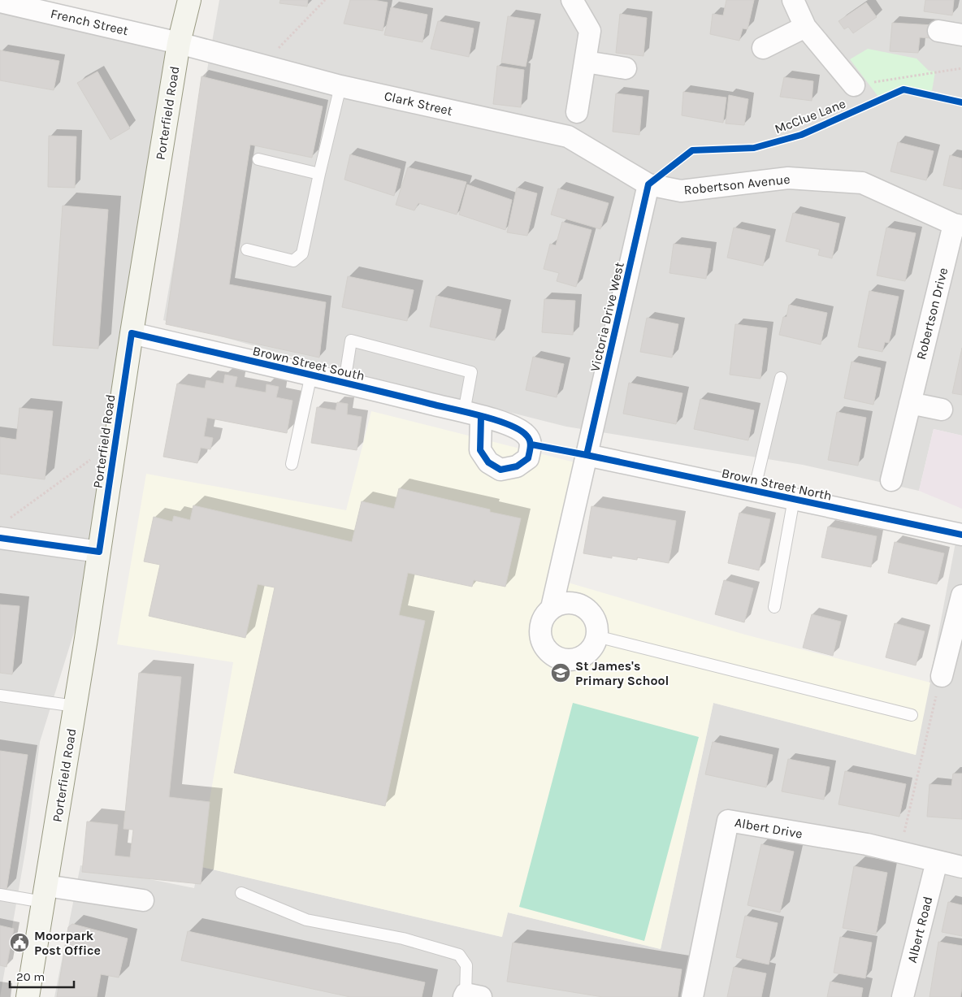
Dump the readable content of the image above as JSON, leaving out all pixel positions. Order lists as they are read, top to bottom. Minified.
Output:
{"streets":{"street":["French Street","Clark Street","Porterfield Road","Robertson Avenue","Robertson Drive","Victoria Drive West","Brown Street South","Brown Street North","Albert Drive","Albert Road"],"cycle path":["McClue Lane"]},"crossings":[["French Street","Clark Street"],["French Street","Porterfield Road"],["Clark Street","Porterfield Road"],["Clark Street","McClue Lane"],["Clark Street","Robertson Avenue"],["Clark Street","Victoria Drive West"],["Porterfield Road","Brown Street South"],["McClue Lane","Robertson Avenue"],["McClue Lane","Victoria Drive West"],["Robertson Avenue","Robertson Drive"],["Robertson Avenue","Victoria Drive West"],["Victoria Drive West","Brown Street North"],["Albert Drive","Albert Road"]],"places":{"school or university":["St James's Primary School"],"public building":["Moorpark Post Office"]},"scale_bar":"20 m"}
